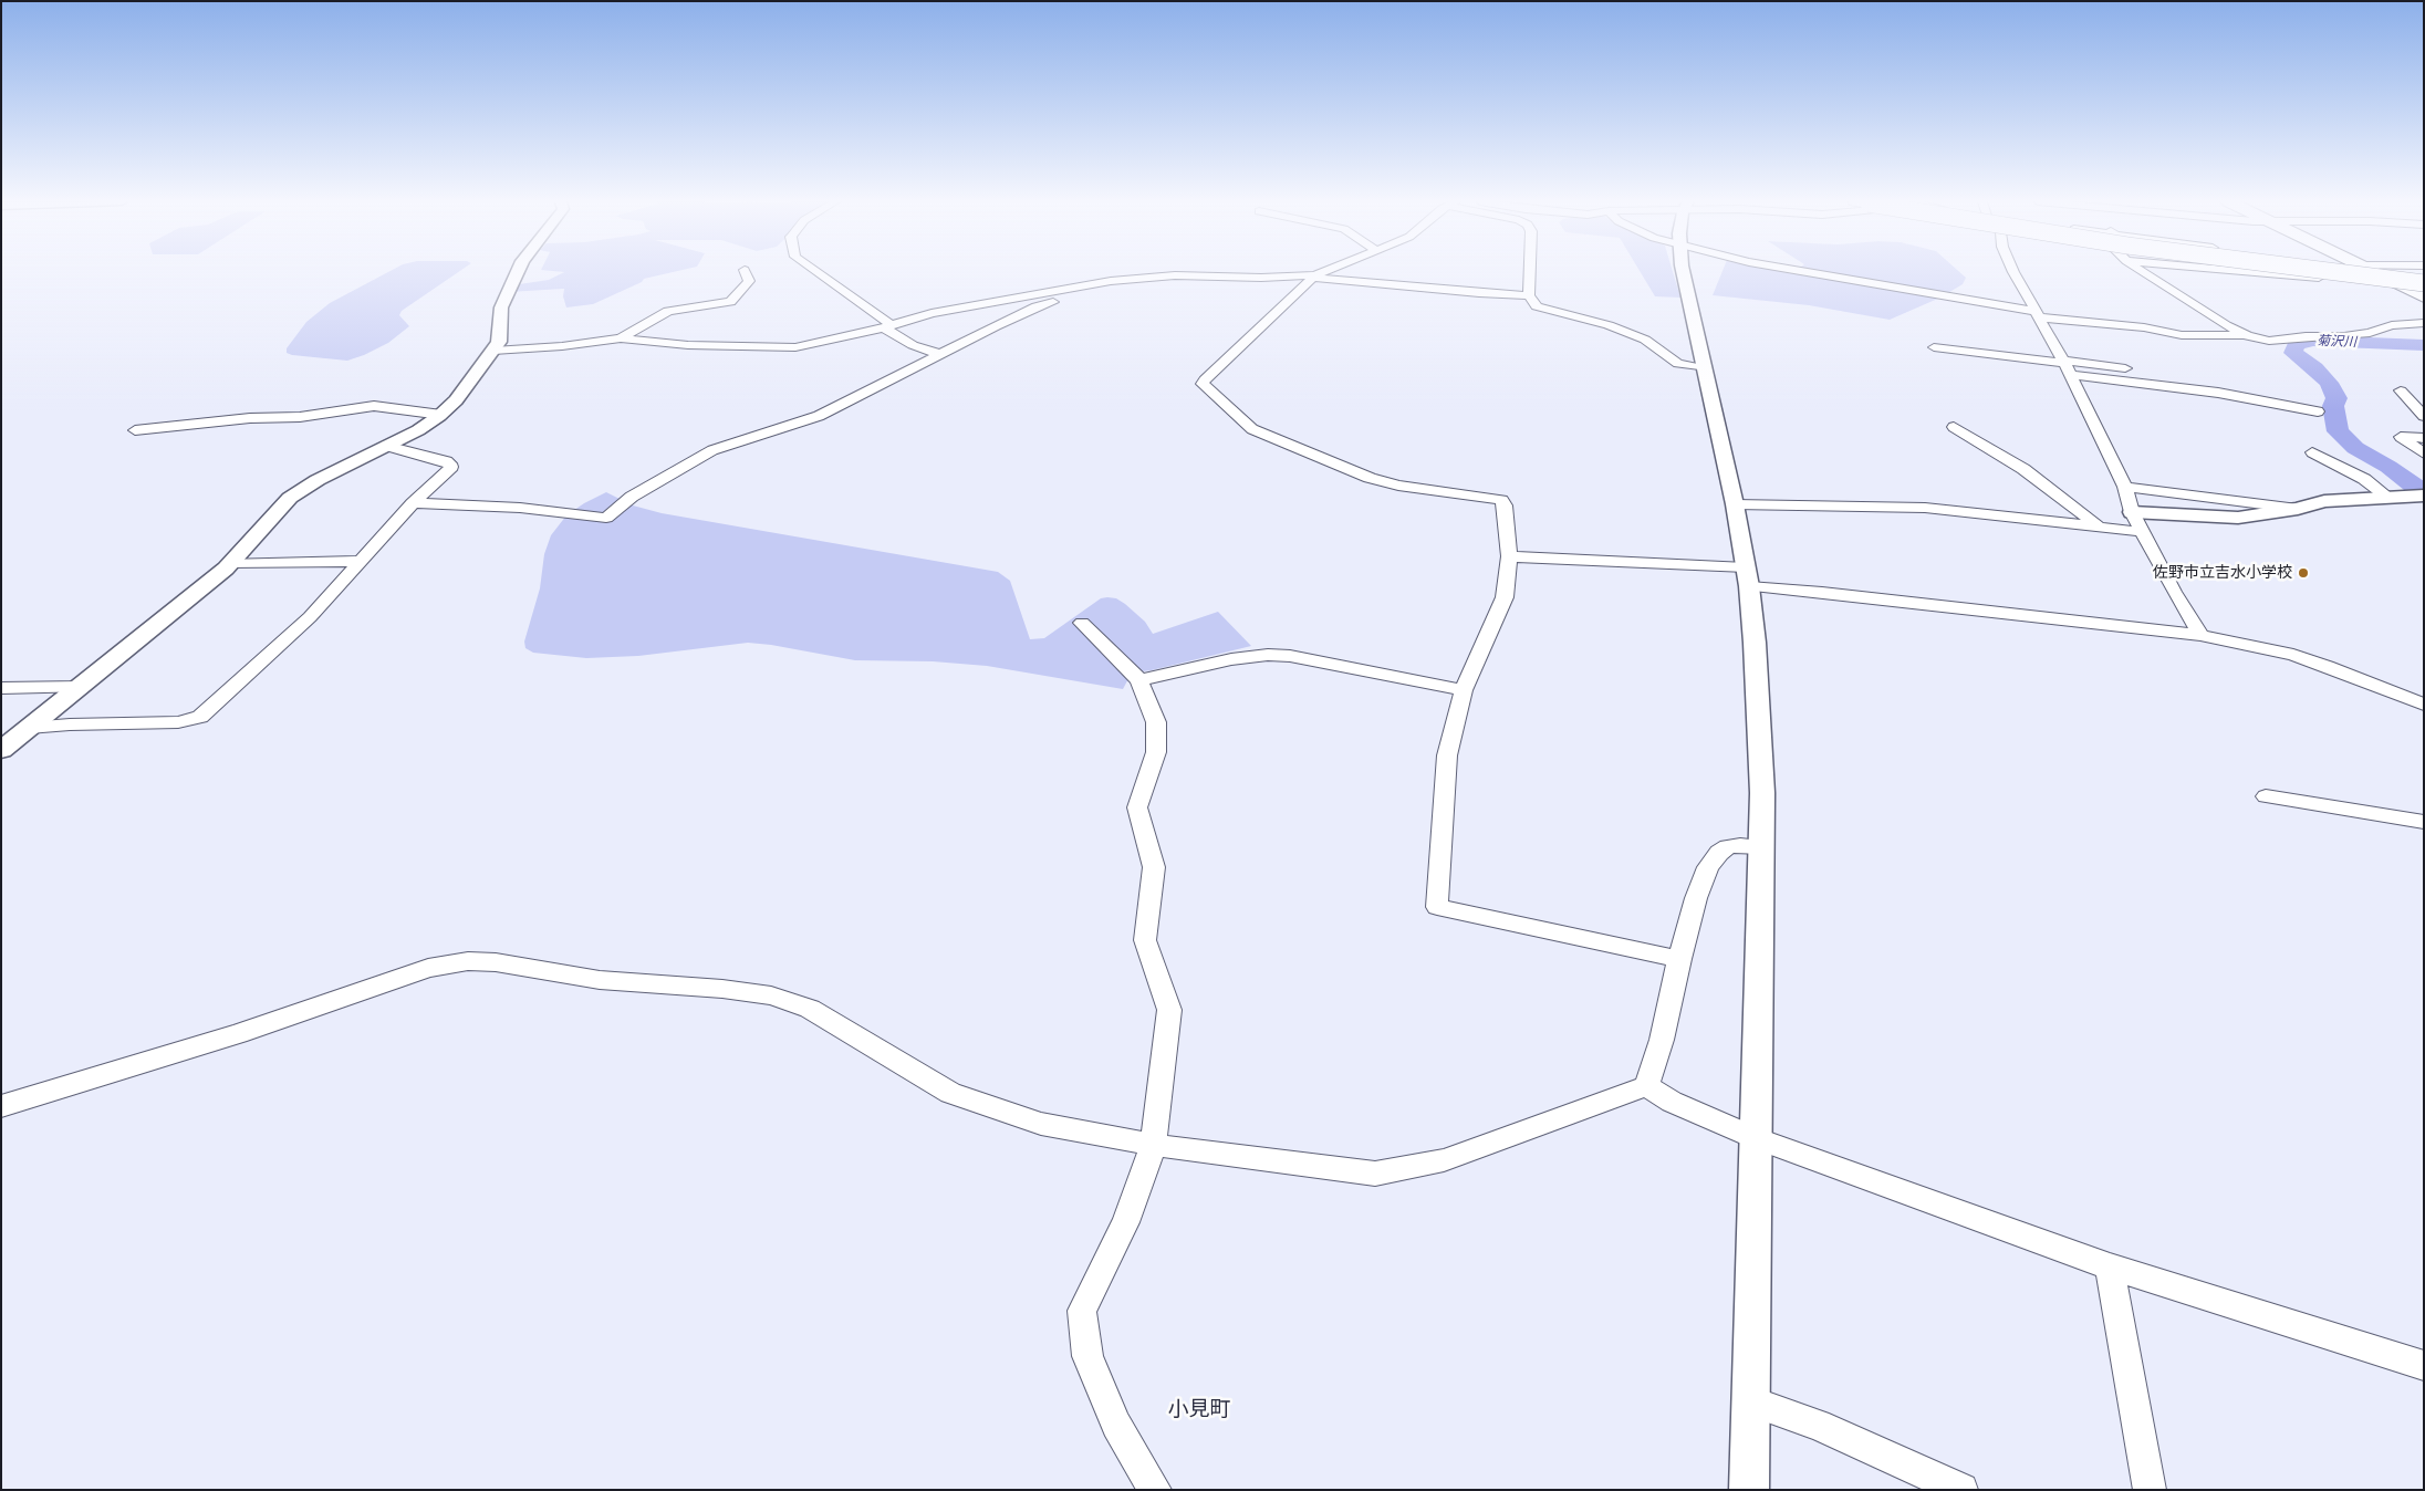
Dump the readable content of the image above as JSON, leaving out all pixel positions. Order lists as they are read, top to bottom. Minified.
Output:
{"districts":["小見町"],"water":["菊沢川"],"places":["佐野市立吉水小学校"]}
